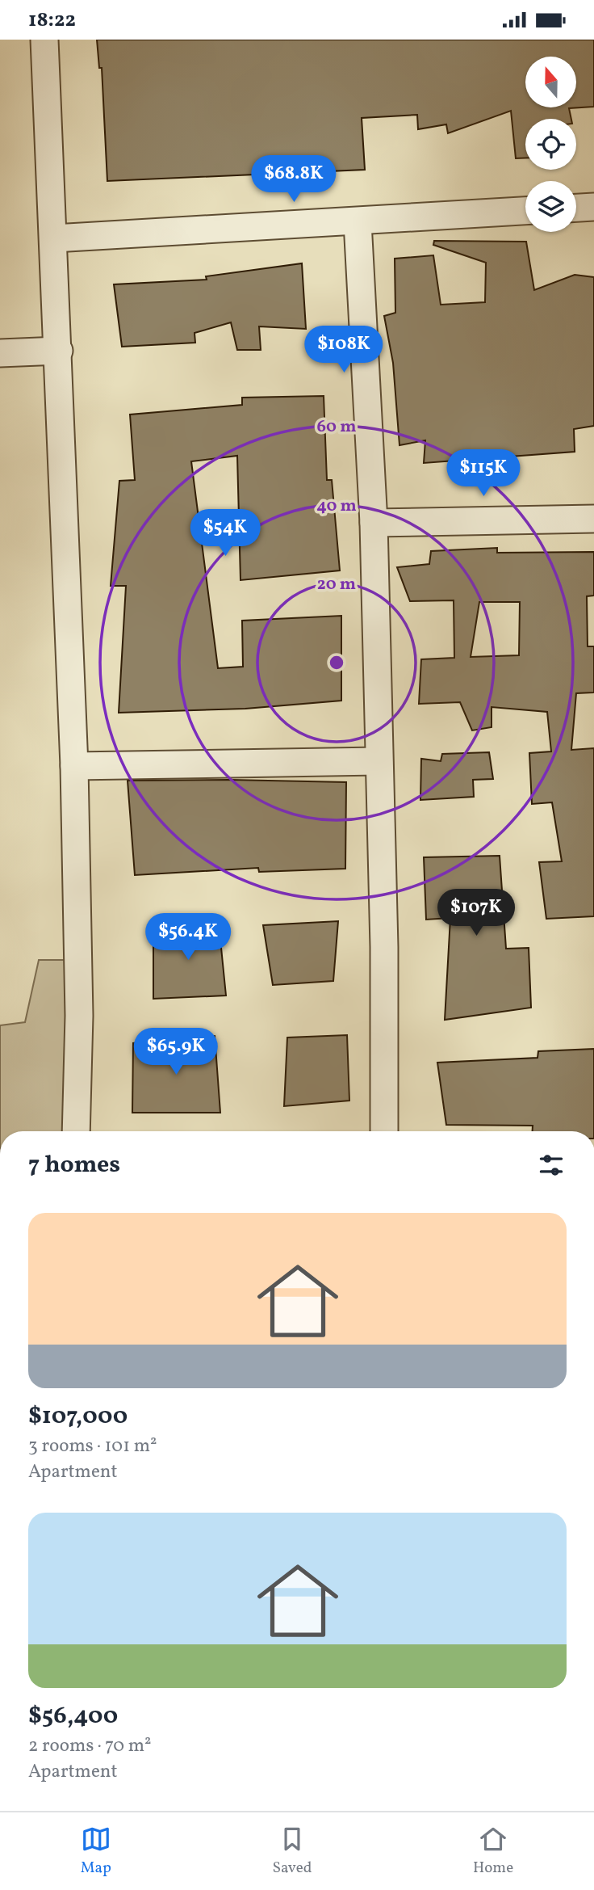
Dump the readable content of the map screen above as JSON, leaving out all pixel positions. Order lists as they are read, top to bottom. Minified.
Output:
{"north":"top","page":{"status":"18:22","price":["$68.8K","$108K","$115K","$54K","$107K","$56.4K","$65.9K"],"heading":"7 homes","list":[{"name":"$107,000","note":"3 rooms · 101 m² · Apartment"},{"name":"$56,400","note":"2 rooms · 70 m² · Apartment"}],"tabs":["Map","Saved","Home"]},"rings":["60 m","40 m","20 m"]}
